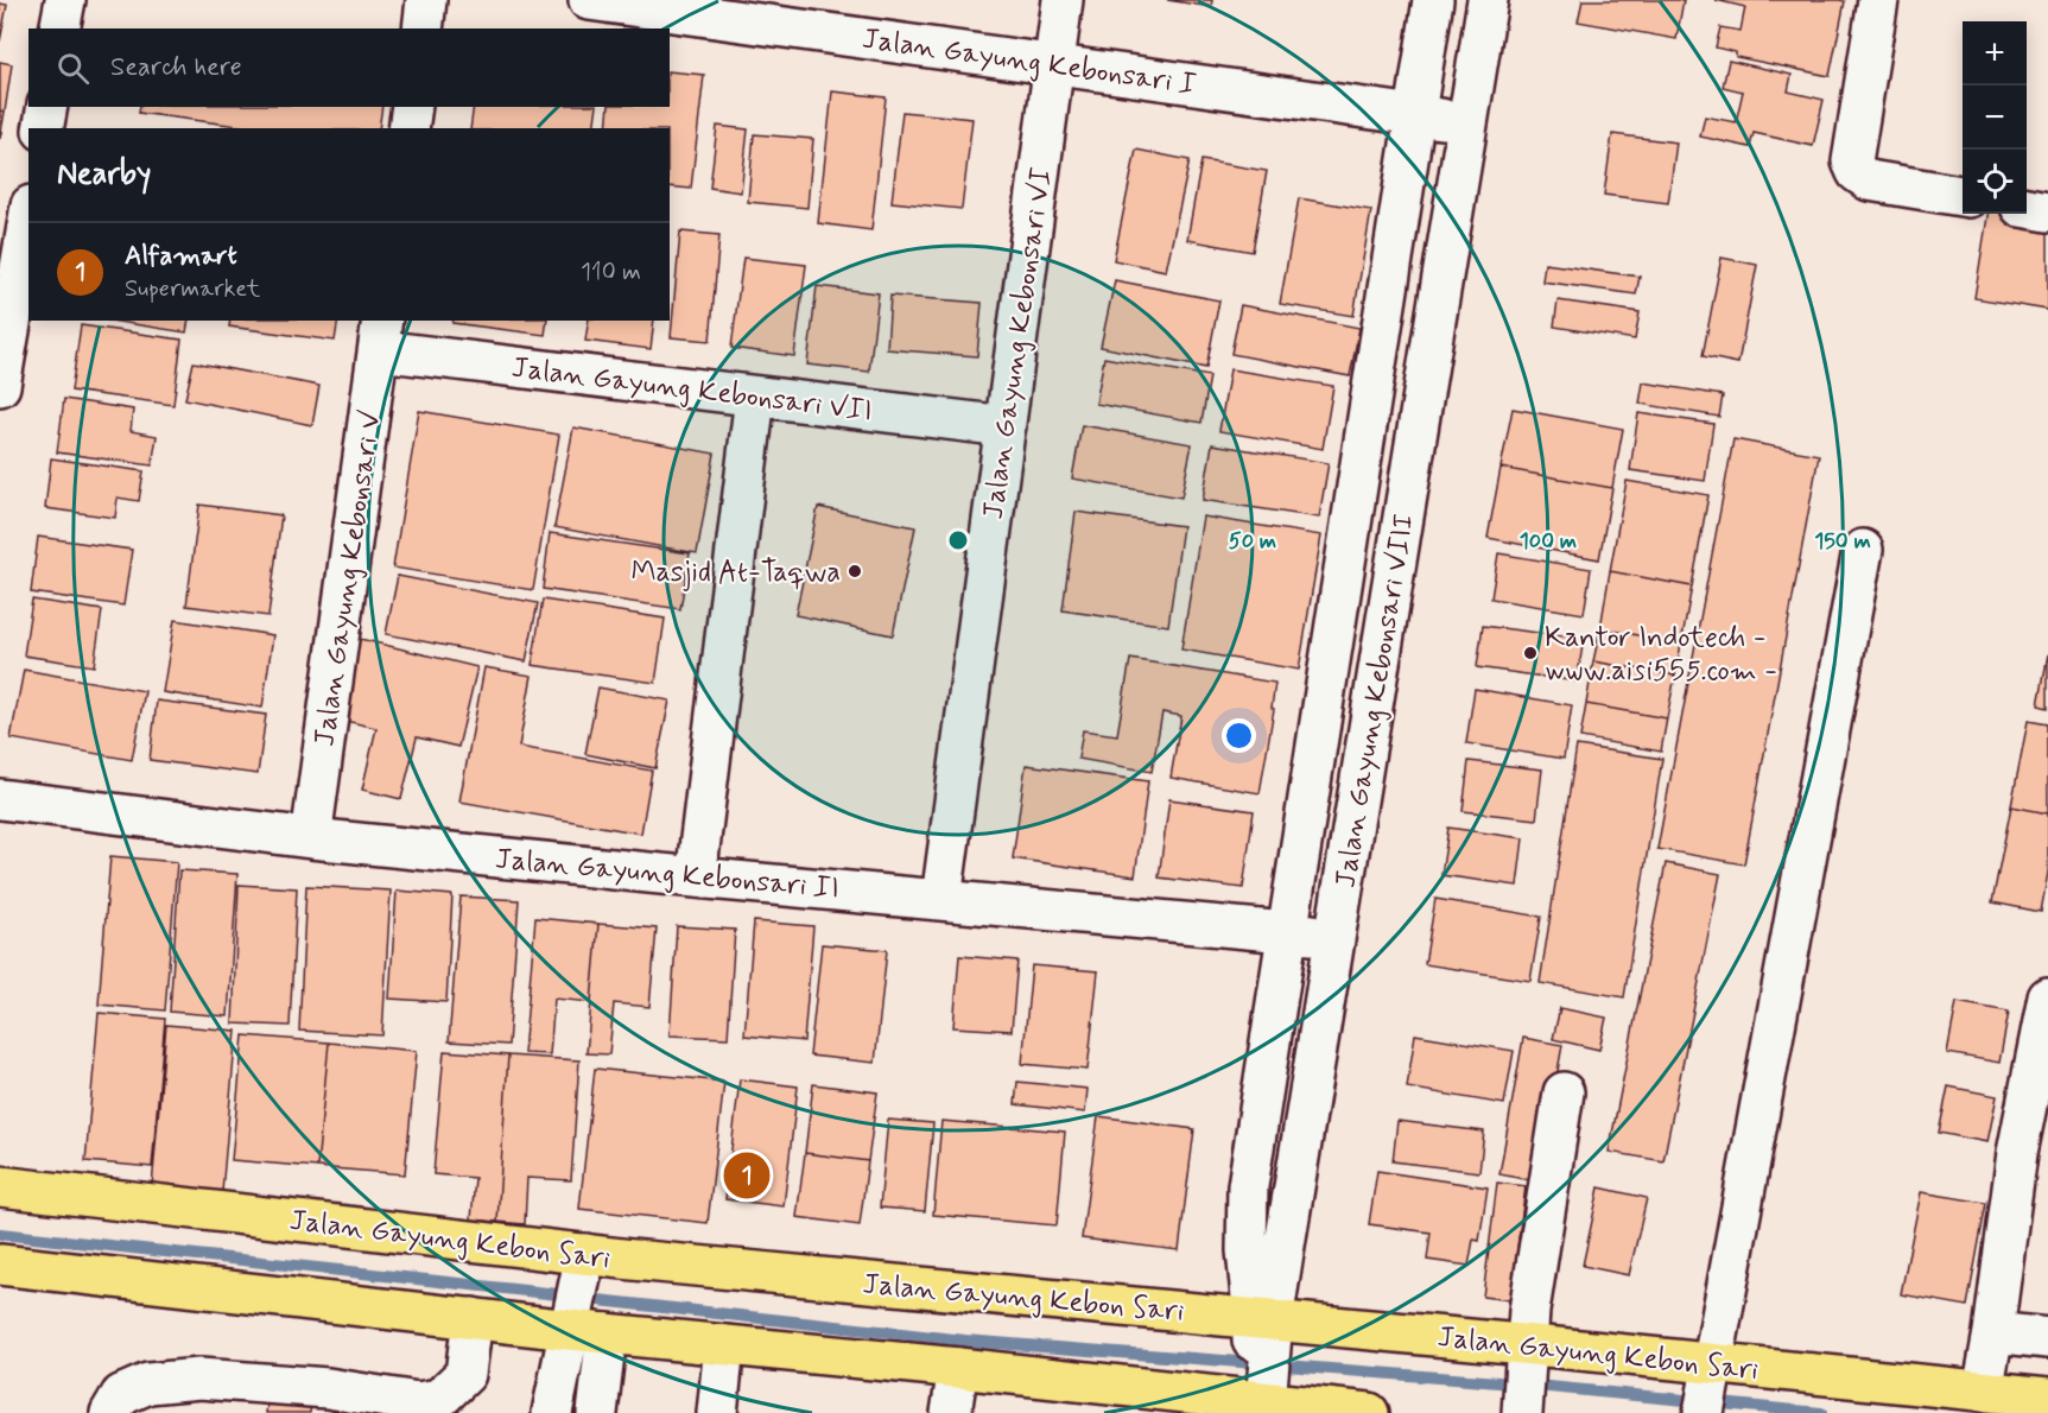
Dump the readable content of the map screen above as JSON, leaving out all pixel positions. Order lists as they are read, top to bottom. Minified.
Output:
{"streets":{"main road":["Jalan Gayung Kebon Sari"],"street":["Jalan Gayung Kebonsari I","Jalan Gayung Kebonsari VI","Jalan Gayung Kebonsari VII","Jalan Gayung Kebonsari V","Jalan Gayung Kebonsari VIII","Jalan Gayung Kebonsari II"]},"crossings":[["Jalan Gayung Kebonsari I","Jalan Gayung Kebonsari VI"],["Jalan Gayung Kebonsari I","Jalan Gayung Kebonsari VIII"],["Jalan Gayung Kebonsari VI","Jalan Gayung Kebonsari VII"],["Jalan Gayung Kebonsari VI","Jalan Gayung Kebonsari II"],["Jalan Gayung Kebonsari VII","Jalan Gayung Kebonsari V"],["Jalan Gayung Kebonsari V","Jalan Gayung Kebonsari II"],["Jalan Gayung Kebonsari VIII","Jalan Gayung Kebonsari II"],["Jalan Gayung Kebonsari VIII","Jalan Gayung Kebon Sari"]],"places":["Masjid At-Taqwa","Kantor Indotech - www.aisi555.com -"],"page":{"map_buttons":["+","−"],"search":"Search here","heading":"Nearby","list":[{"mark":"1","name":"Alfamart","note":"Supermarket","value":"110 m"}],"pins":"1"},"rings":["50 m","100 m","150 m"]}
